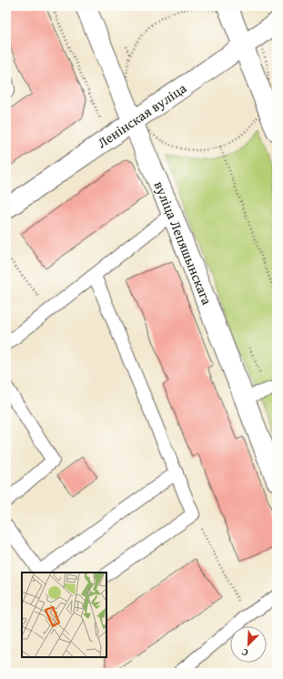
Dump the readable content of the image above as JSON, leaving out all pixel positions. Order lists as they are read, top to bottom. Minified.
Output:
{"streets":{"street":["Ленінская вуліца","вуліца Лепяшынскага"]},"crossings":[["Ленінская вуліца","вуліца Лепяшынскага"]],"north":"bottom left"}
